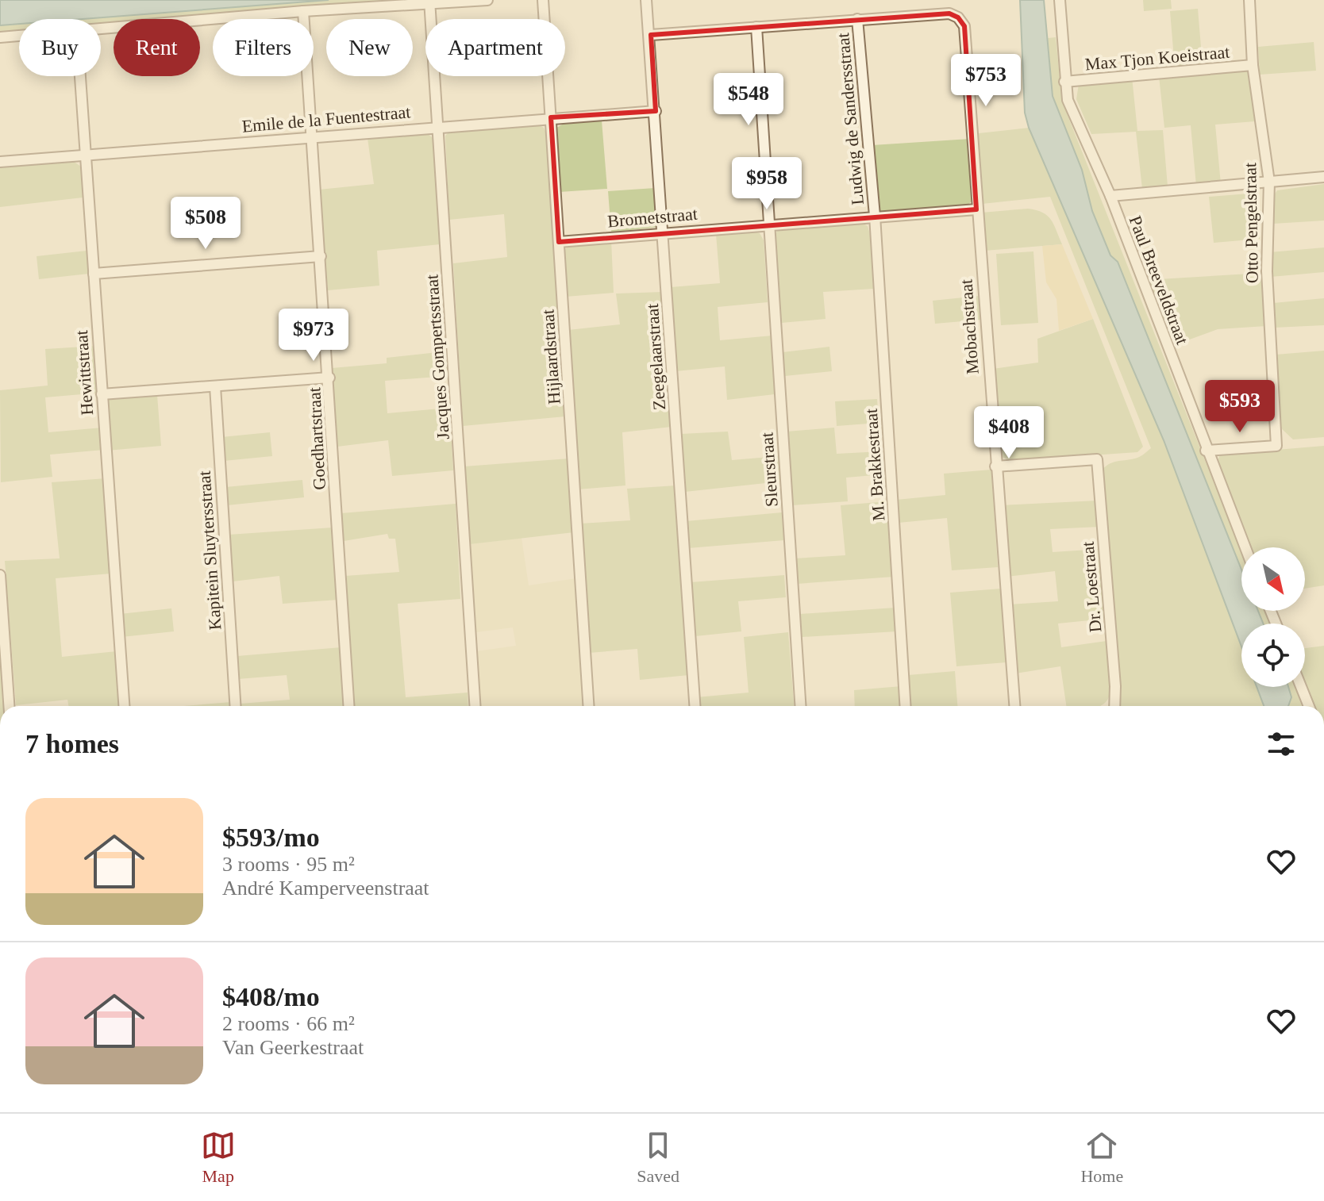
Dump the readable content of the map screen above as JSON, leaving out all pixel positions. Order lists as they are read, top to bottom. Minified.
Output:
{"streets":{"street":["Max Tjon Koeistraat","Emile de la Fuentestraat","Ludwig de Sandersstraat","Brometstraat","Otto Pengelstraat","Paul Breeveldstraat","Mobachstraat","Jacques Gompertsstraat","Hijlaardstraat","Zeegelaarstraat","Hewittstraat","Goedhartstraat","M. Brakkestraat","Sleurstraat","Kapitein Sluytersstraat","Dr. Loestraat"]},"crossings":[["Max Tjon Koeistraat","Otto Pengelstraat"],["Max Tjon Koeistraat","Paul Breeveldstraat"],["Emile de la Fuentestraat","Jacques Gompertsstraat"],["Emile de la Fuentestraat","Hijlaardstraat"],["Emile de la Fuentestraat","Zeegelaarstraat"],["Emile de la Fuentestraat","Hewittstraat"],["Emile de la Fuentestraat","Goedhartstraat"],["Ludwig de Sandersstraat","Brometstraat"],["Ludwig de Sandersstraat","Mobachstraat"],["Ludwig de Sandersstraat","M. Brakkestraat"],["Brometstraat","Mobachstraat"],["Brometstraat","Hijlaardstraat"],["Brometstraat","Zeegelaarstraat"],["Brometstraat","M. Brakkestraat"],["Brometstraat","Sleurstraat"],["Otto Pengelstraat","Paul Breeveldstraat"],["Mobachstraat","Dr. Loestraat"]],"north":"bottom right","page":{"chip":["Buy","Rent","Filters","New","Apartment"],"price":["$753","$548","$958","$508","$973","$593","$408"],"heading":"7 homes","list":[{"name":"$593/mo","note":"3 rooms · 95 m² · André Kamperveenstraat"},{"name":"$408/mo","note":"2 rooms · 66 m² · Van Geerkestraat"}],"tabs":["Map","Saved","Home"]}}
